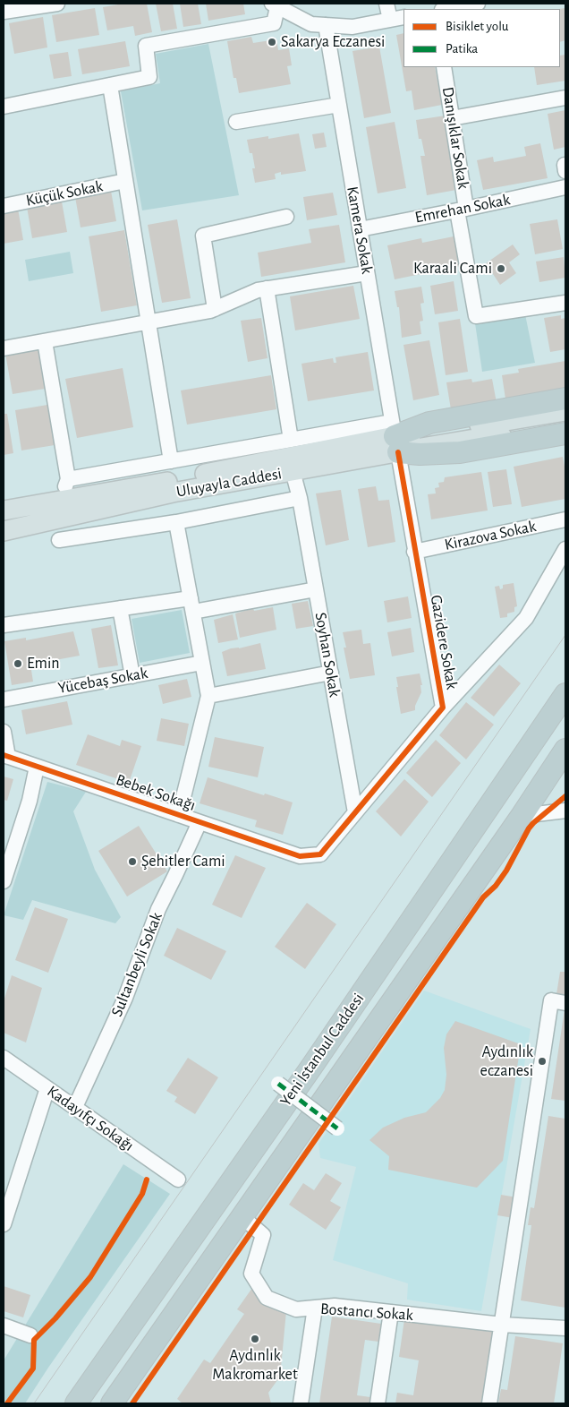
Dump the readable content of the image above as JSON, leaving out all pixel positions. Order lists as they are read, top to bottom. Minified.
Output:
{"streets":{"highway":["Yeni İstanbul Caddesi"],"main road":["Uluyayla Caddesi"],"street":["Danışıklar Sokak","Küçük Sokak","Emrehan Sokak","Kamera Sokak","Kirazova Sokak","Gazidere Sokak","Soyhan Sokak","Yücebaş Sokak","Bebek Sokağı","Sultanbeyli Sokak","Kadayıfçı Sokağı","Bostancı Sokak"]},"crossings":[["Danışıklar Sokak","Emrehan Sokak"],["Emrehan Sokak","Kamera Sokak"],["Kamera Sokak","Uluyayla Caddesi"],["Kamera Sokak","Gazidere Sokak"],["Uluyayla Caddesi","Gazidere Sokak"],["Uluyayla Caddesi","Soyhan Sokak"],["Kirazova Sokak","Gazidere Sokak"],["Gazidere Sokak","Soyhan Sokak"],["Gazidere Sokak","Bebek Sokağı"],["Bebek Sokağı","Sultanbeyli Sokak"],["Sultanbeyli Sokak","Kadayıfçı Sokağı"],["Yeni İstanbul Caddesi","Bostancı Sokak"]],"places":["Sakarya Eczanesi","Karaali Cami","Emin","Şehitler Cami","Aydınlık eczanesi","Aydınlık Makromarket"],"legend":["Bisiklet yolu","Patika"]}
